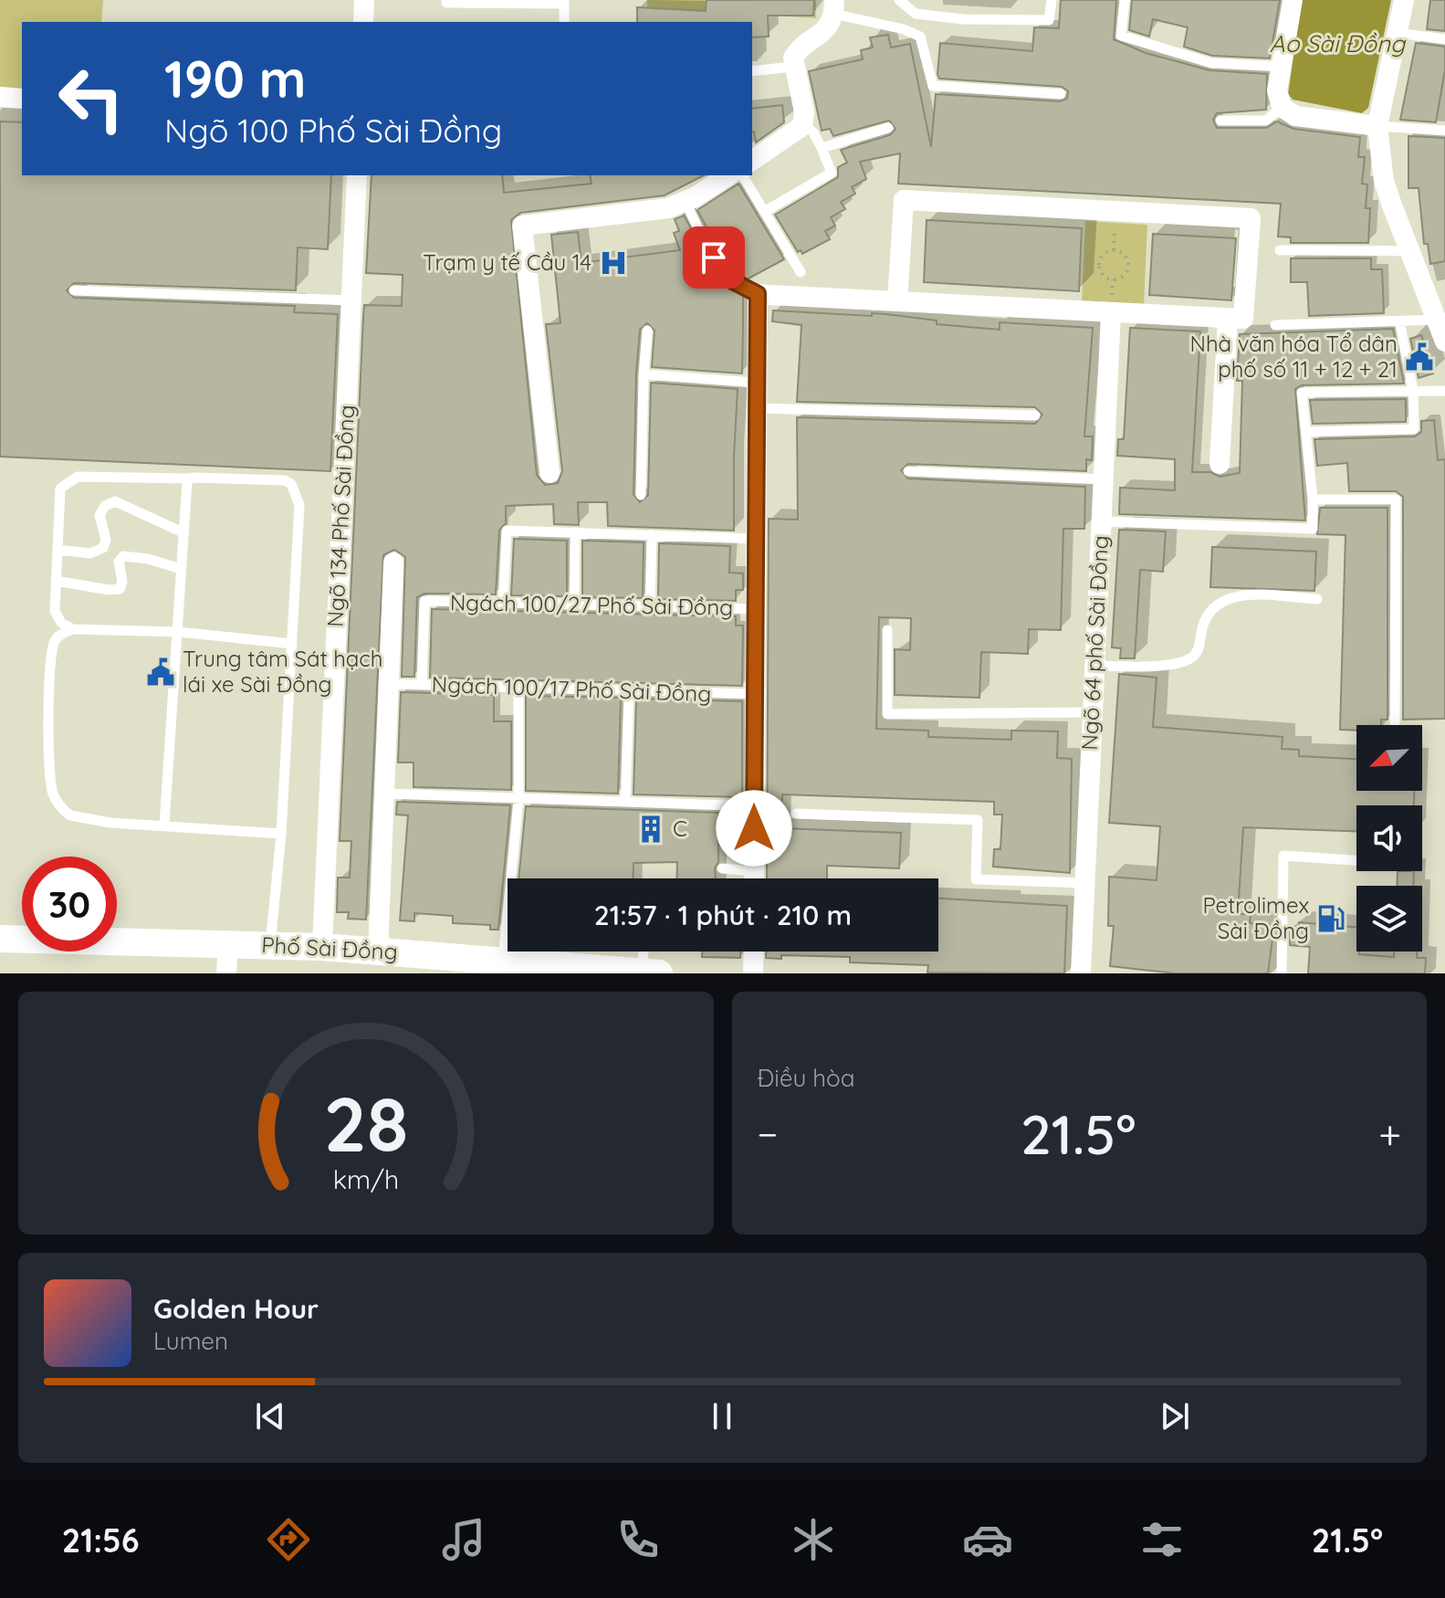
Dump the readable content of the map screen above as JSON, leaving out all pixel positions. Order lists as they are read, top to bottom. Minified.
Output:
{"streets":{"street":["Ngõ 134 Phố Sài Đồng","Ngõ 64 phố Sài Đồng","Phố Sài Đồng"],"lane":["Ngách 100/27 Phố Sài Đồng","Ngách 100/17 Phố Sài Đồng"]},"crossings":[["Ngõ 134 Phố Sài Đồng","Phố Sài Đồng"],["Ngách 100/27 Phố Sài Đồng","Ngách 100/17 Phố Sài Đồng"]],"water":["Ao Sài Đồng"],"places":{"hospital":["Trạm y tế Cầu 14"],"public building":["Nhà văn hóa Tổ dân phố số 11 + 12 + 21","Trung tâm Sát hạch lái xe Sài Đồng"],"building":["C"],"fuel station":["Petrolimex Sài Đồng"]},"north":"bottom left","page":{"turn":["190 m","Ngõ 100 Phố Sài Đồng"],"limit":"30","trip":"21:57 · 1 phút · 210 m","tile":"Điều hòa","heat":["−","21.5°","+"],"song":["Golden Hour","Lumen"],"tabs":["21:56","21.5°"],"gauge":["28","km/h"]}}
